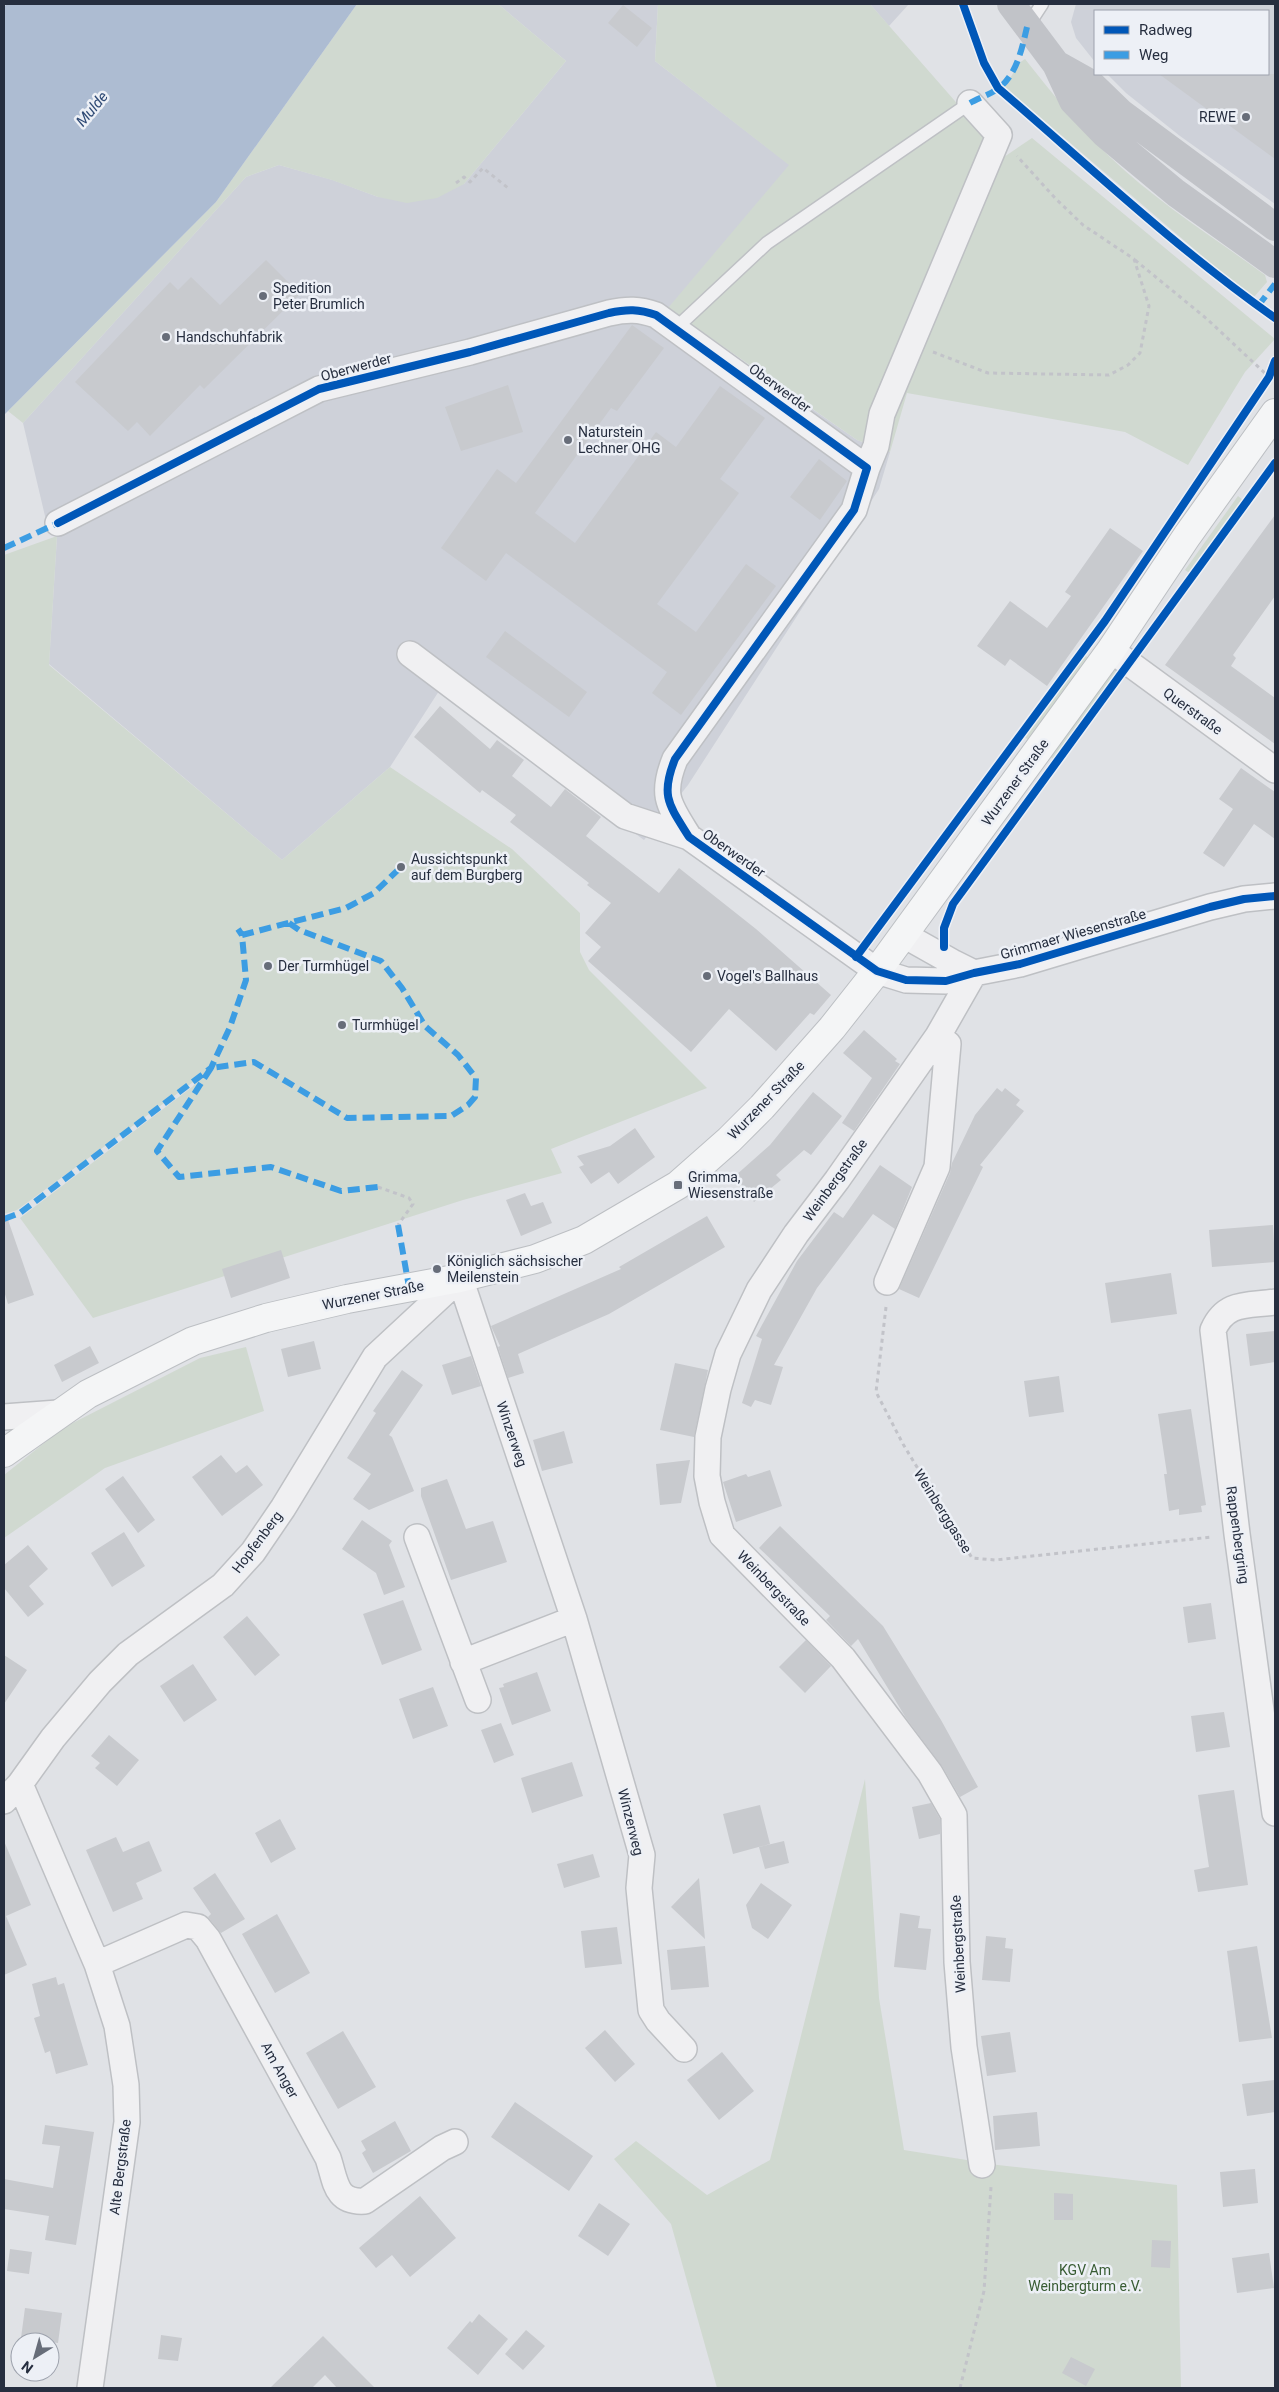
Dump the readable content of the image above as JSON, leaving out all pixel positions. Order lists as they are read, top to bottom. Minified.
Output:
{"streets":{"main road":["Wurzener Straße"],"street":["Oberwerder","Querstraße","Grimmaer Wiesenstraße","Weinbergstraße","Winzerweg","Rappenbergring","Hopfenberg","Am Anger","Alte Bergstraße"],"path":["Weinberggasse"]},"crossings":[["Oberwerder","Wurzener Straße"],["Oberwerder","Grimmaer Wiesenstraße"],["Querstraße","Wurzener Straße"],["Wurzener Straße","Grimmaer Wiesenstraße"],["Wurzener Straße","Winzerweg"],["Wurzener Straße","Hopfenberg"],["Grimmaer Wiesenstraße","Weinbergstraße"],["Winzerweg","Hopfenberg"],["Weinberggasse","Rappenbergring"],["Hopfenberg","Alte Bergstraße"],["Am Anger","Alte Bergstraße"]],"water":["Mulde"],"parks":["KGV Am Weinbergturm e.V."],"places":{"other":["REWE","Spedition Peter Brumlich","Handschuhfabrik","Naturstein Lechner OHG","Aussichtspunkt auf dem Burgberg","Der Turmhügel","Vogel's Ballhaus","Turmhügel","Königlich sächsischer Meilenstein"],"transit":["Grimma, Wiesenstraße"]},"legend":["Radweg","Weg"],"north":"bottom left"}
